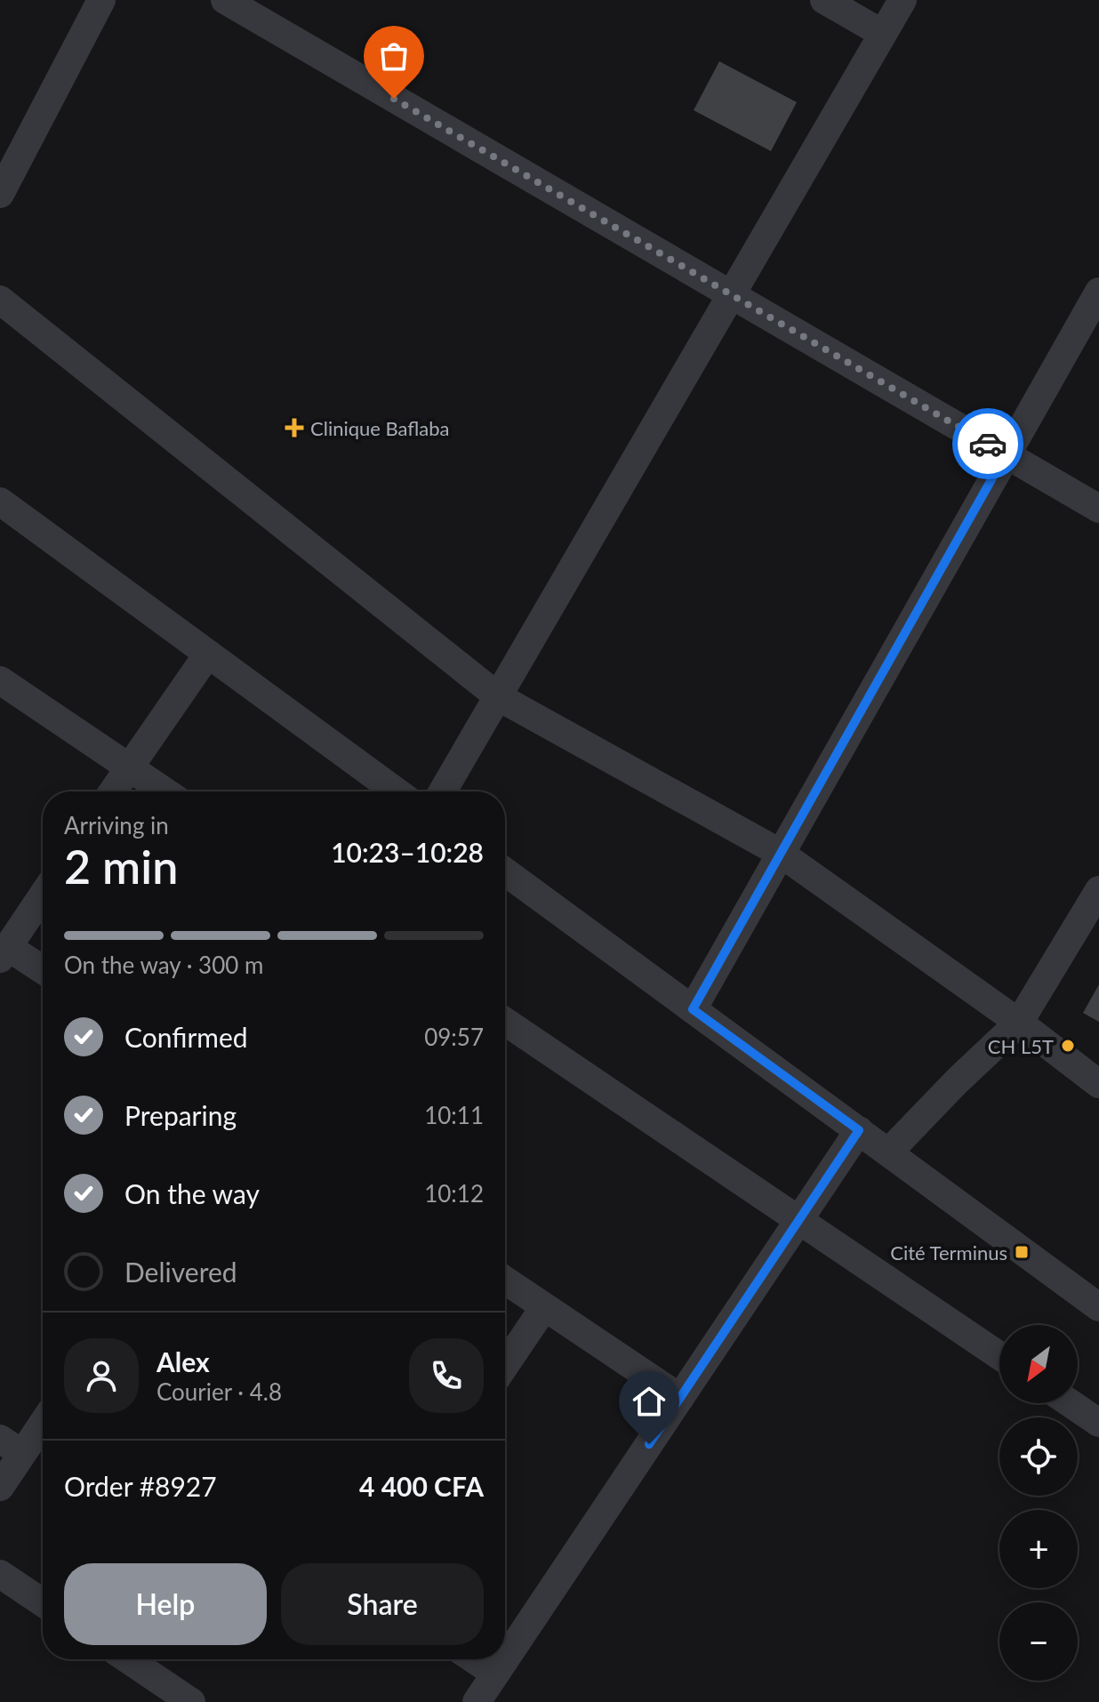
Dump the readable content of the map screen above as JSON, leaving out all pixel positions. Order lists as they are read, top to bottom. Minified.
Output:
{"places":{"health":["Clinique Baflaba"],"other":["CH L5T"],"transit":["Cité Terminus"]},"north":"bottom left","page":{"heading":["2 min","Arriving in","10:23–10:28"],"panel":["Alex","Courier · 4.8","Order #8927","4 400 CFA"],"bar":"On the way · 300 m","list":[["Confirmed","09:57"],["Preparing","10:11"],["On the way","10:12"],"Delivered"],"map_buttons":["+","−"],"buttons":["Help","Share"]}}
